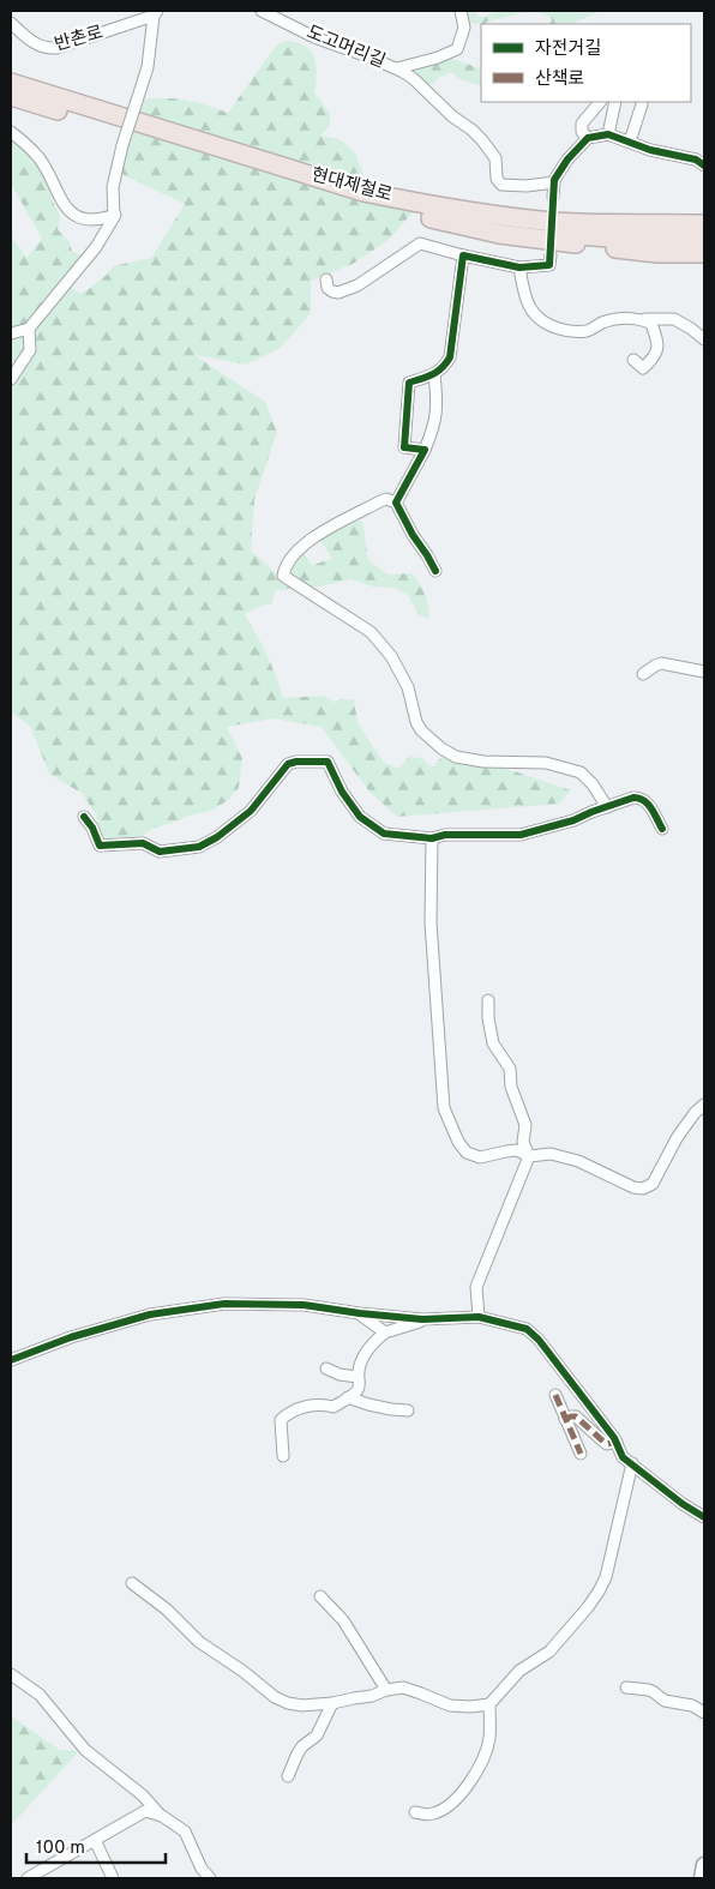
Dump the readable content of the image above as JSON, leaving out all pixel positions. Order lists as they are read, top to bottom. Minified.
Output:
{"streets":{"highway":["현대제철로"],"street":["반촌로","도고머리길"]},"legend":["자전거길","산책로"],"scale_bar":"100 m"}
